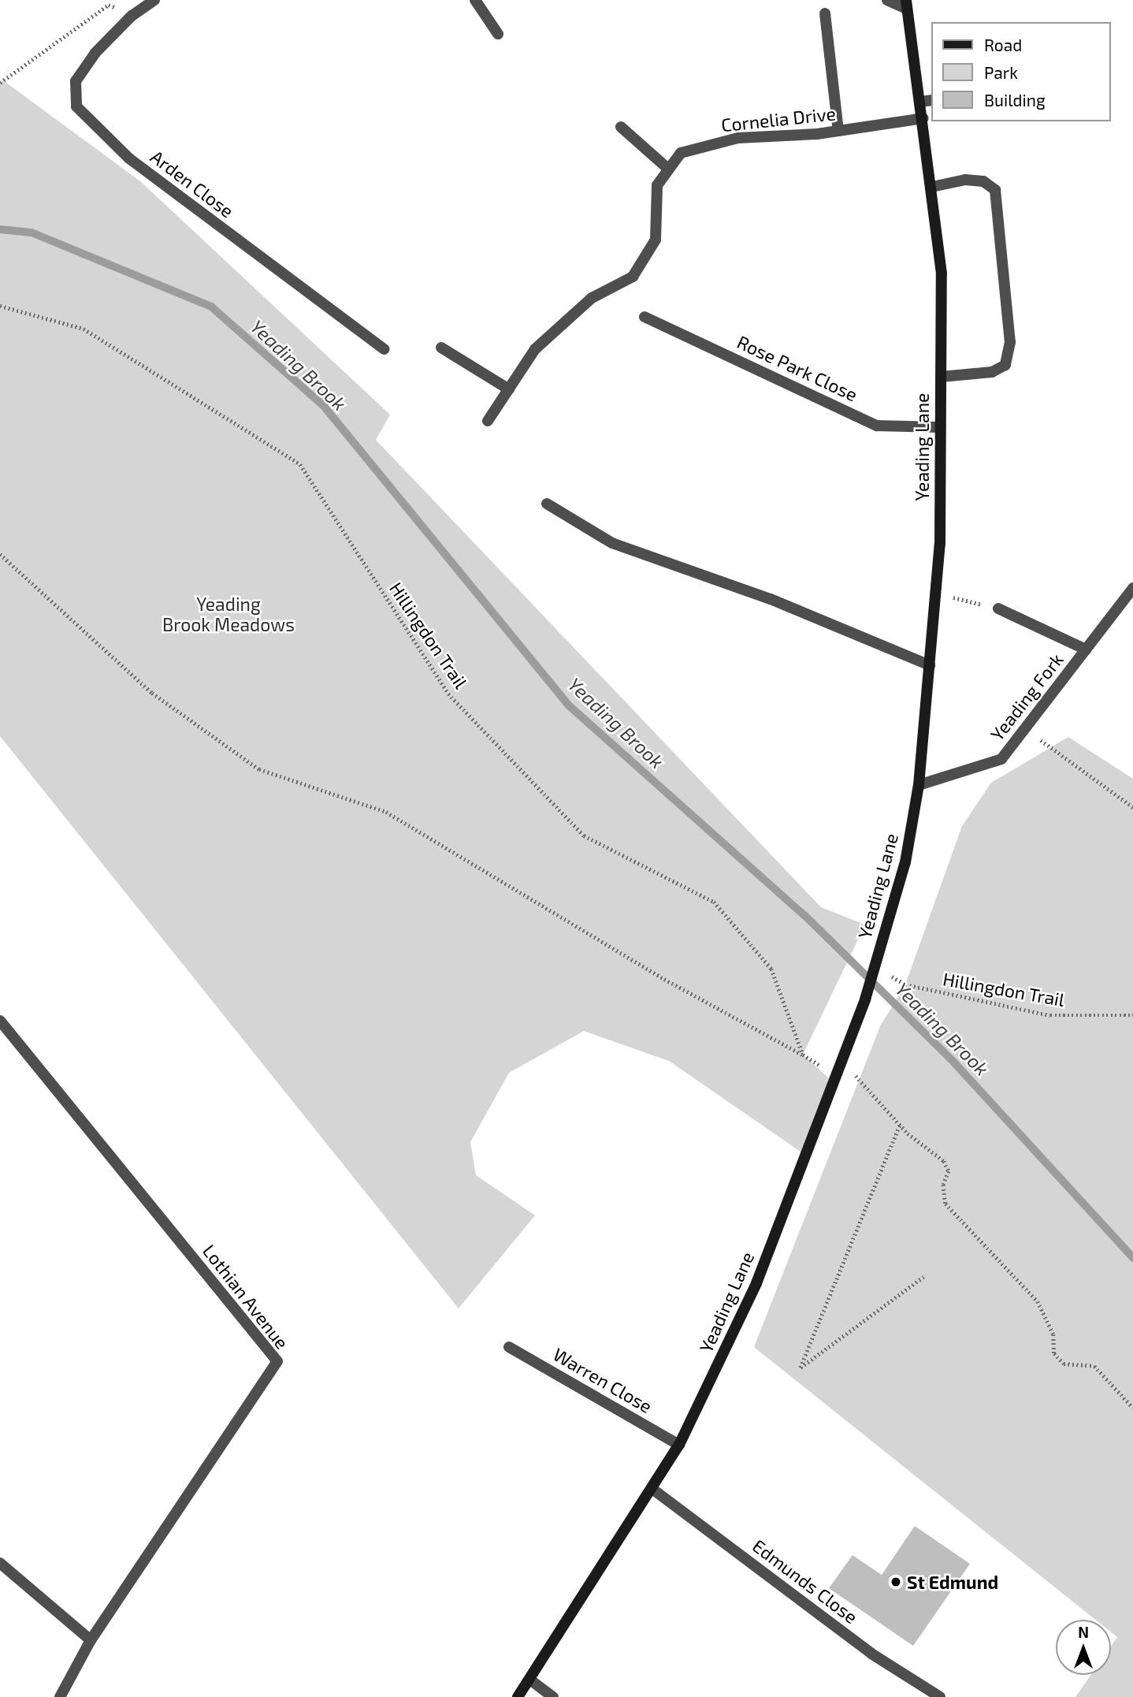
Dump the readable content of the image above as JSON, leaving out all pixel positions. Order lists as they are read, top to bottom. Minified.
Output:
{"streets":{"street":["Cornelia Drive","Arden Close","Rose Park Close","Yeading Lane","Yeading Fork","Lothian Avenue","Warren Close","Edmunds Close"],"path":["Hillingdon Trail"]},"crossings":[["Cornelia Drive","Yeading Lane"],["Rose Park Close","Yeading Lane"],["Yeading Lane","Hillingdon Trail"],["Yeading Lane","Yeading Fork"],["Yeading Lane","Warren Close"],["Yeading Lane","Edmunds Close"]],"water":["Yeading Brook"],"parks":["Yeading Brook Meadows"],"places":["St Edmund"],"legend":["Road","Park","Building"],"north":"top"}
